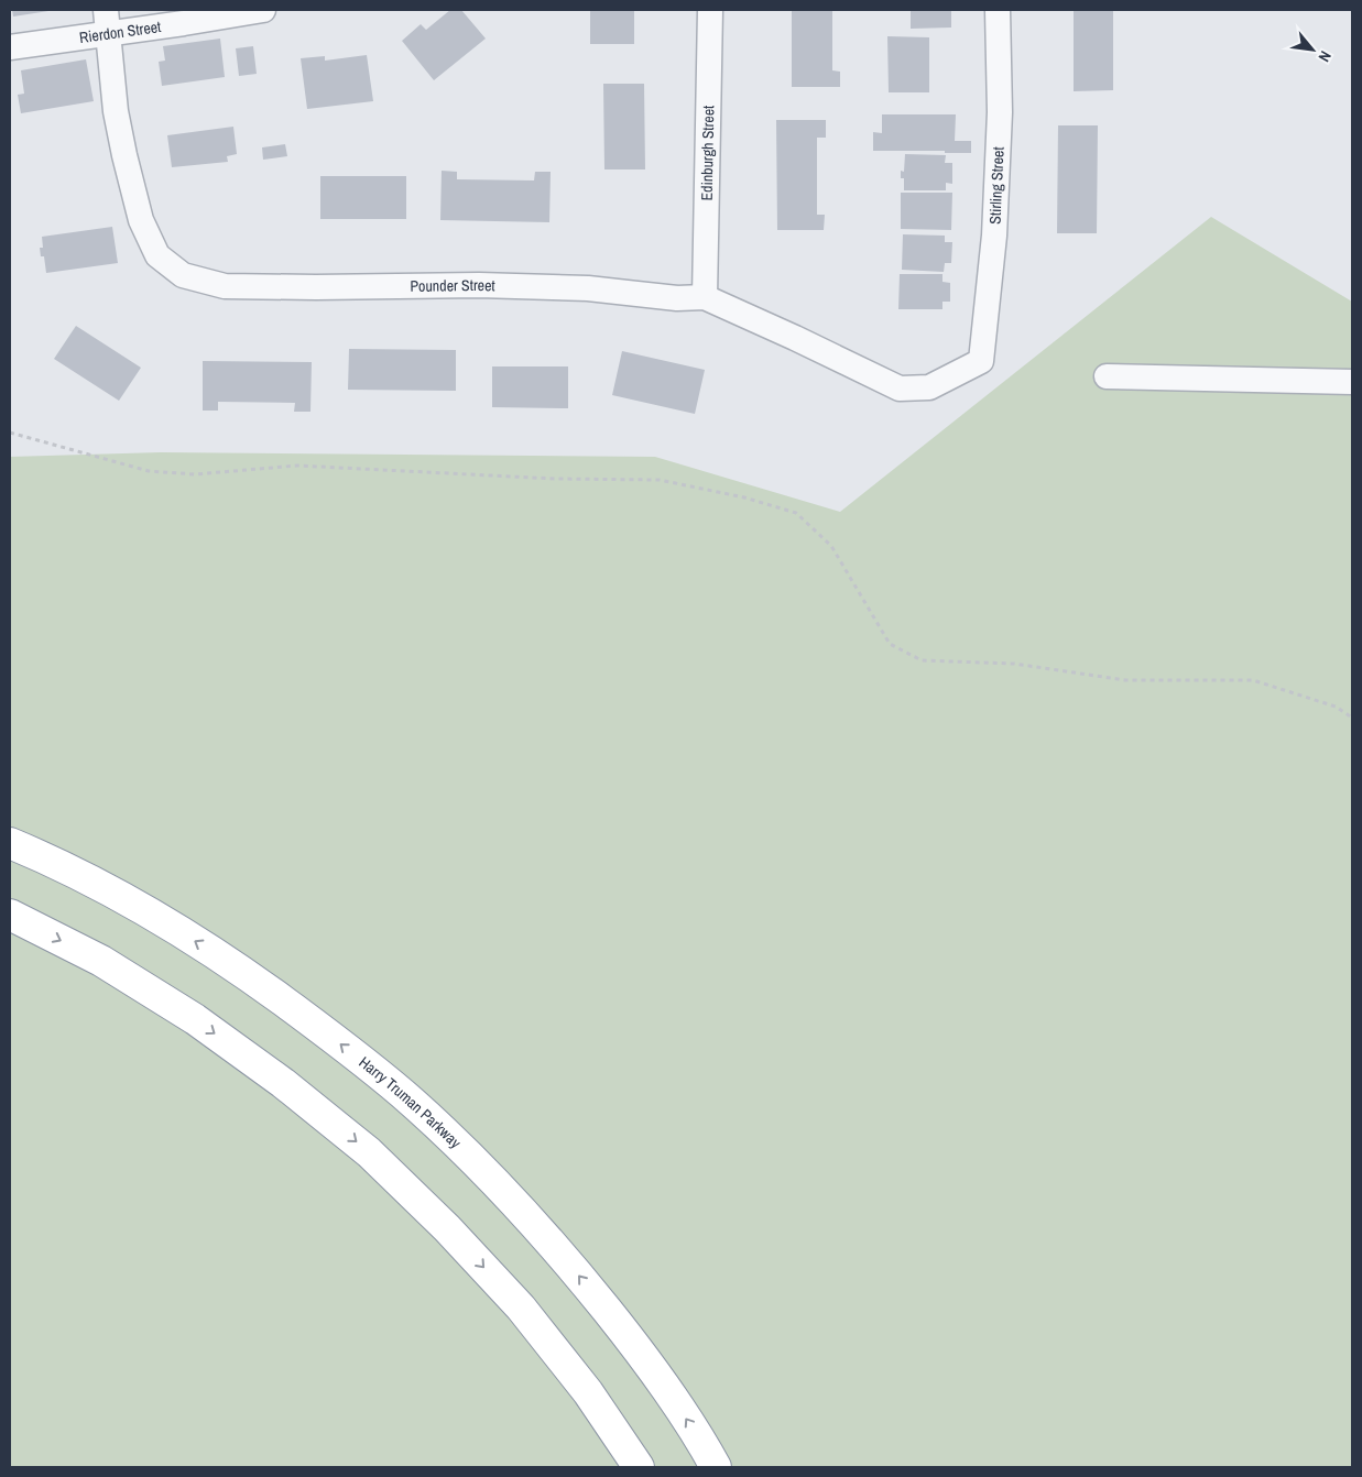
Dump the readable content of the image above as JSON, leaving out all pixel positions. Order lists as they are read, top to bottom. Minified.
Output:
{"streets":{"highway":["Harry Truman Parkway"],"street":["Rierdon Street","Edinburgh Street","Stirling Street","Pounder Street"]},"crossings":[["Rierdon Street","Pounder Street"],["Edinburgh Street","Pounder Street"],["Stirling Street","Pounder Street"]],"north":"bottom right"}
